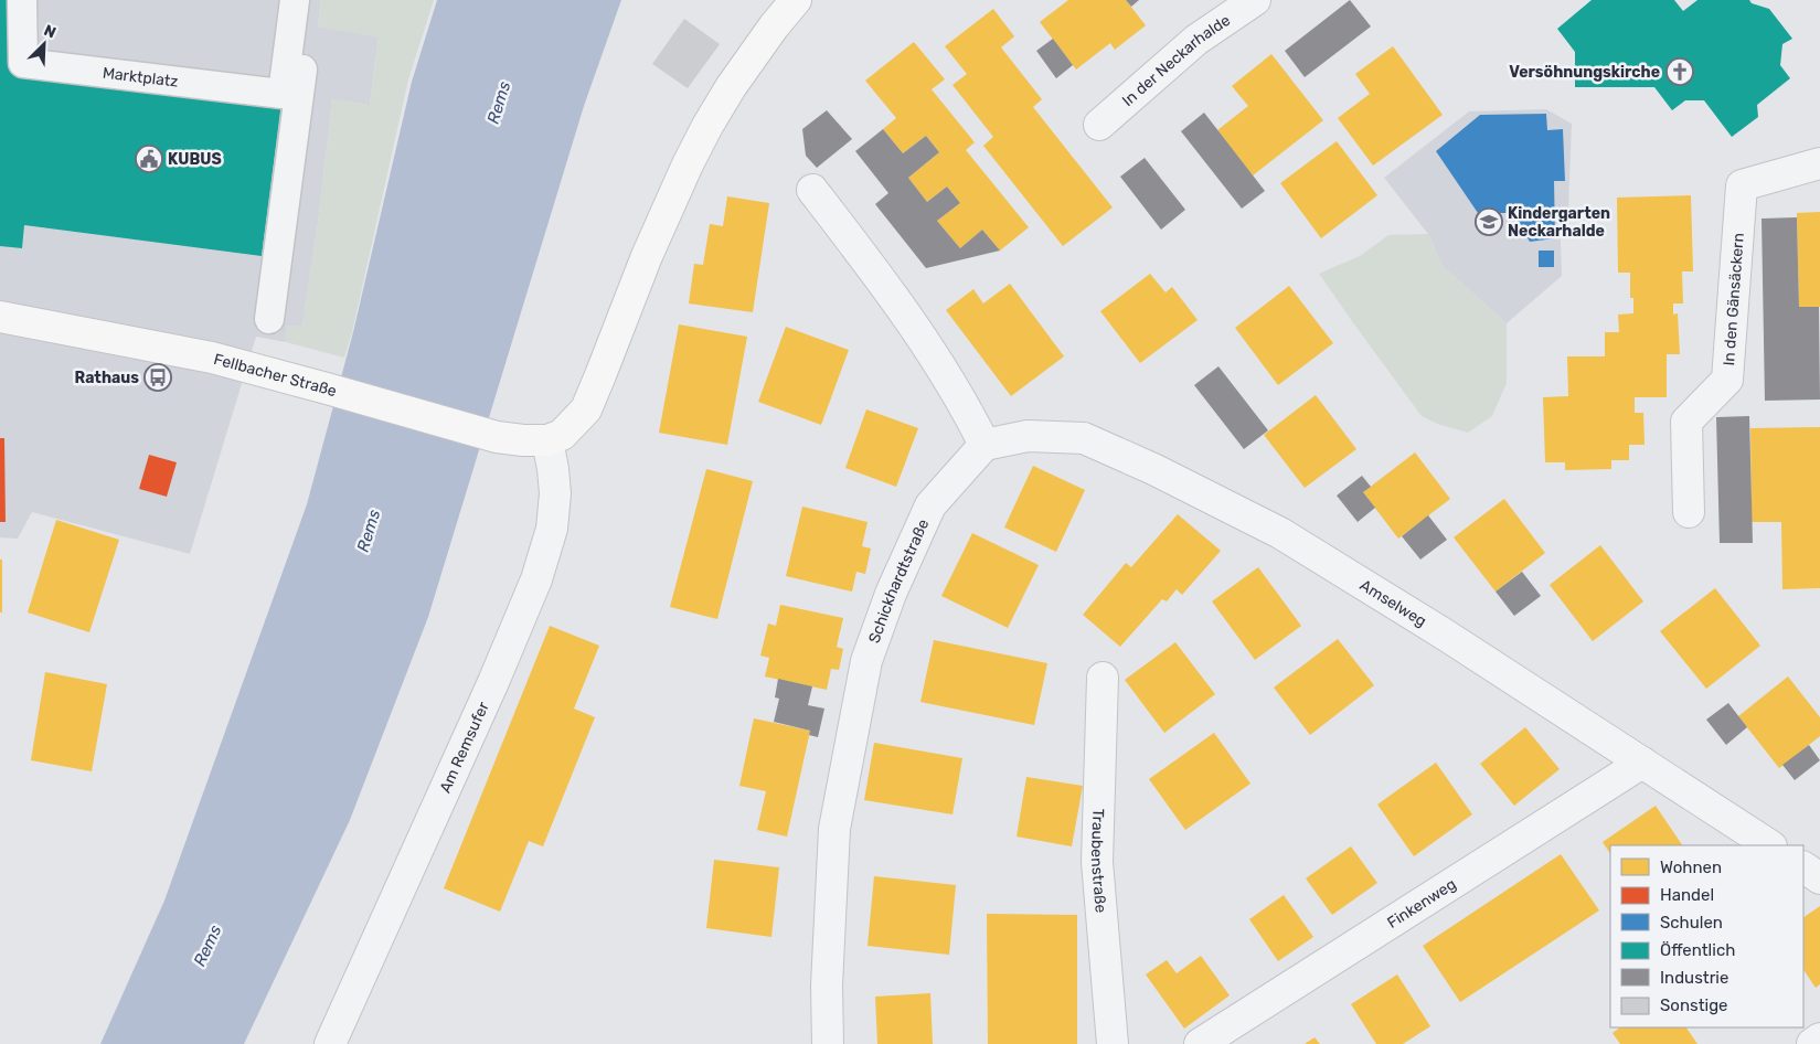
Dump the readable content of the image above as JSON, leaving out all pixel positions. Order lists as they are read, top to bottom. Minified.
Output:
{"streets":{"main road":["Fellbacher Straße"],"street":["In der Neckarhalde","Marktplatz","In den Gänsäckern","Schickhardtstraße","Amselweg","Am Remsufer","Traubenstraße","Finkenweg"]},"crossings":[["Fellbacher Straße","Am Remsufer"],["Schickhardtstraße","Amselweg"],["Amselweg","Finkenweg"]],"water":["Rems"],"places":{"church":["Versöhnungskirche"],"public building":["KUBUS"],"school or university":["Kindergarten Neckarhalde"],"bus stop":["Rathaus"]},"legend":["Wohnen","Handel","Schulen","Öffentlich","Industrie","Sonstige"],"north":"top right"}
